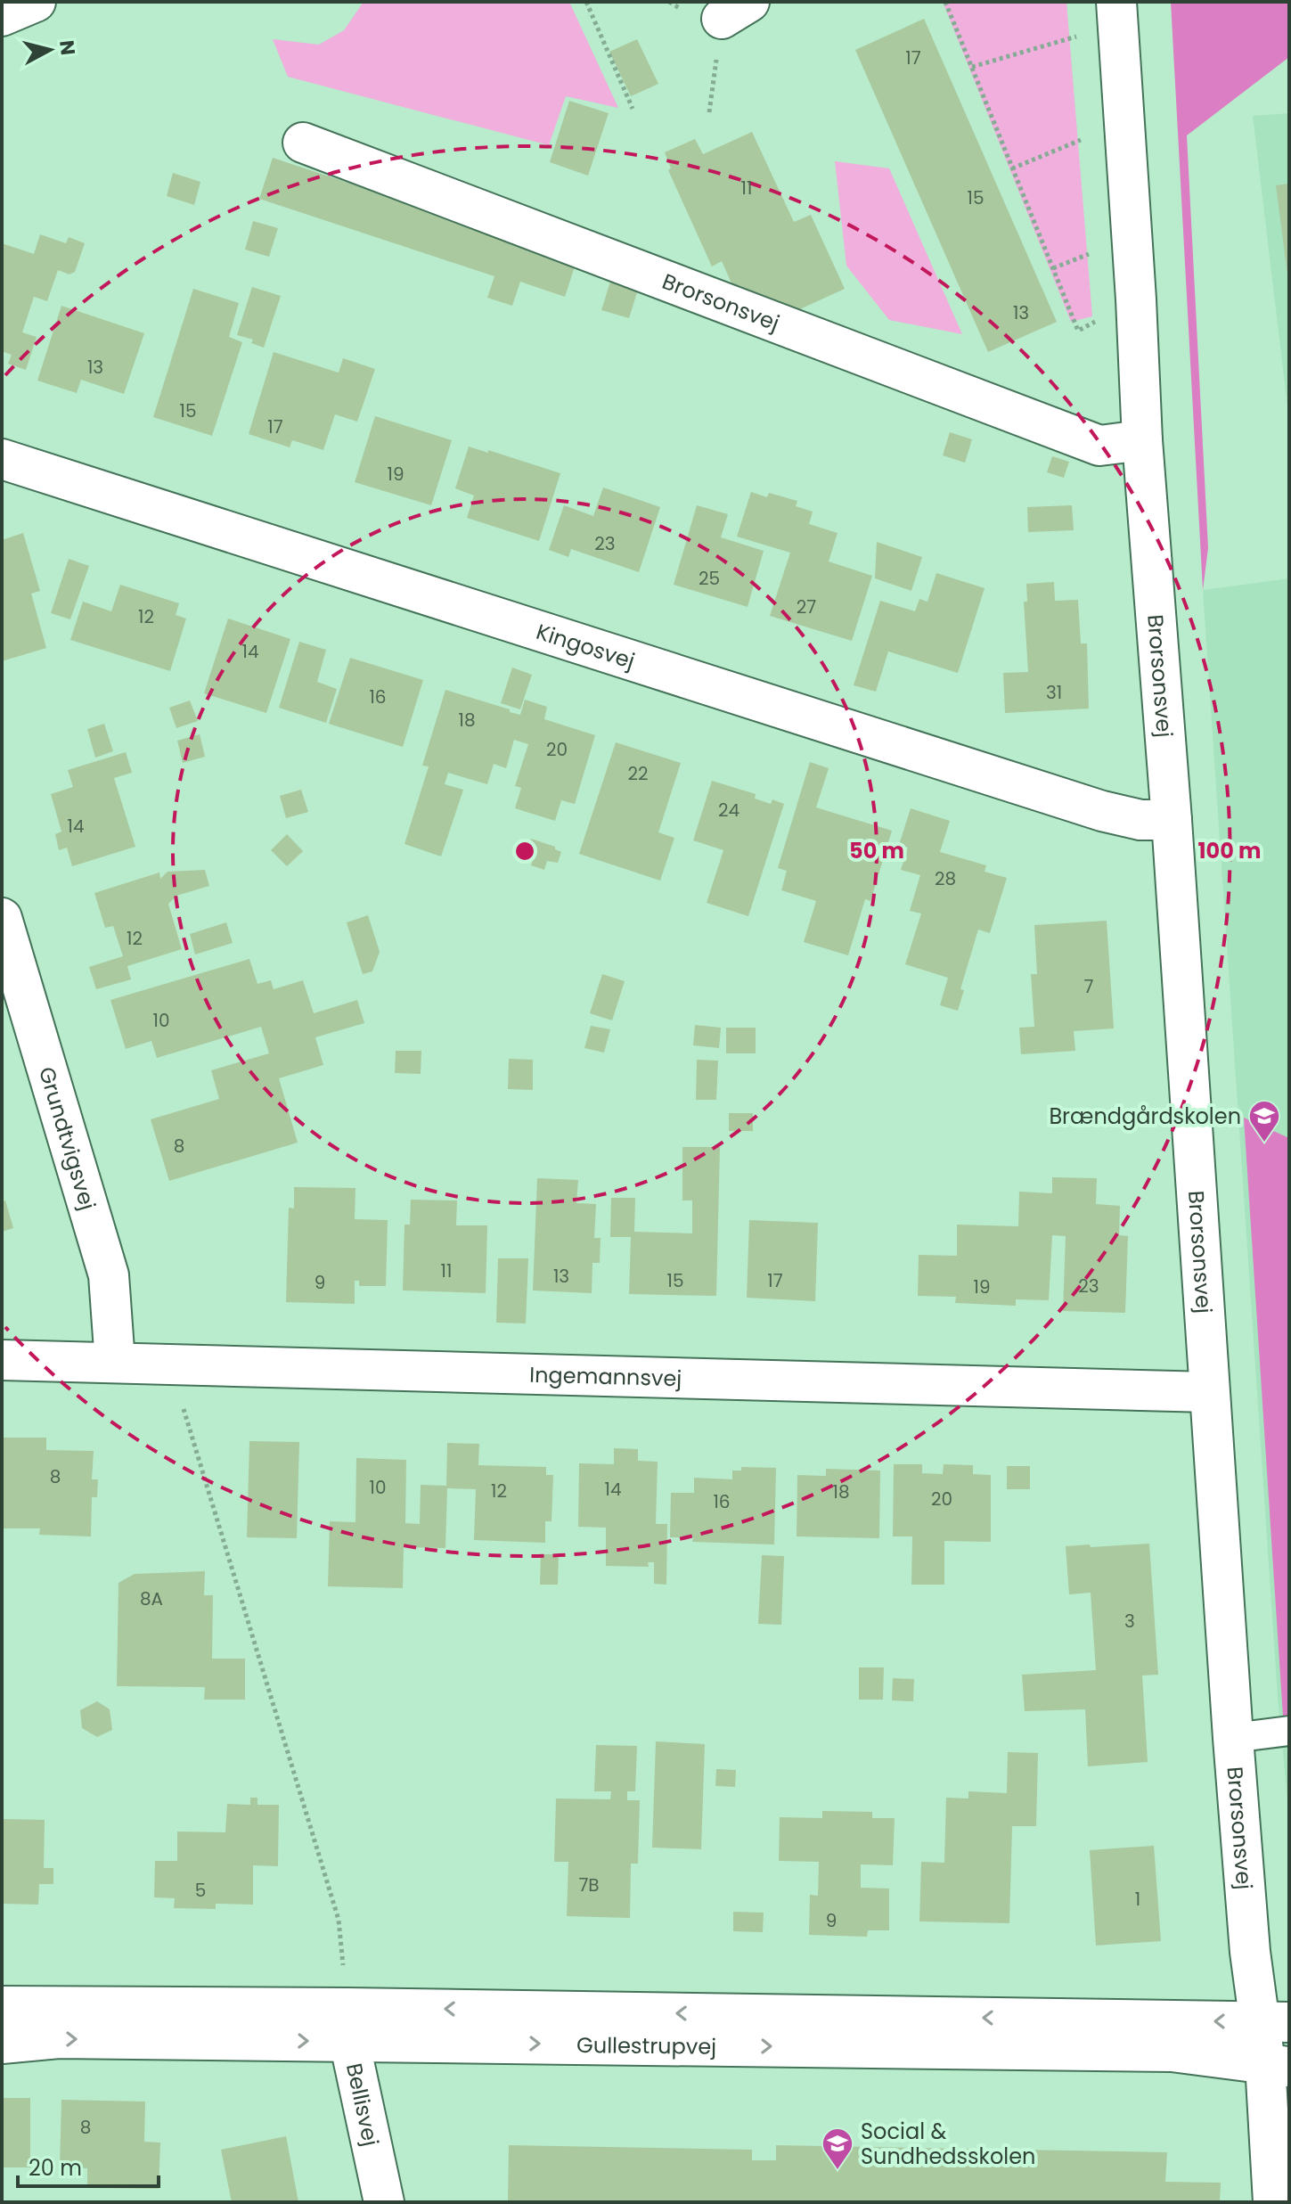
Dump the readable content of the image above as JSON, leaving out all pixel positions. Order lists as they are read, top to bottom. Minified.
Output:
{"streets":{"street":["Brorsonsvej","Kingosvej","Grundtvigsvej","Ingemannsvej","Gullestrupvej","Bellisvej"]},"crossings":[["Brorsonsvej","Kingosvej"],["Brorsonsvej","Ingemannsvej"],["Brorsonsvej","Gullestrupvej"],["Grundtvigsvej","Ingemannsvej"],["Gullestrupvej","Bellisvej"]],"places":{"school or university":["Brændgårdskolen","Social & Sundhedsskolen"]},"house_numbers":["17","11","15","13","13","15","17","19","23","25","27","12","14","31","16","18","20","22","24","14","28","12","7","10","8","11","13","15","17","9","23","19","8","10","14","12","18","20","16","8A","3","7B","5","1","9","8"],"scale_bar":"20 m","north":"right","rings":["50 m","100 m"]}
